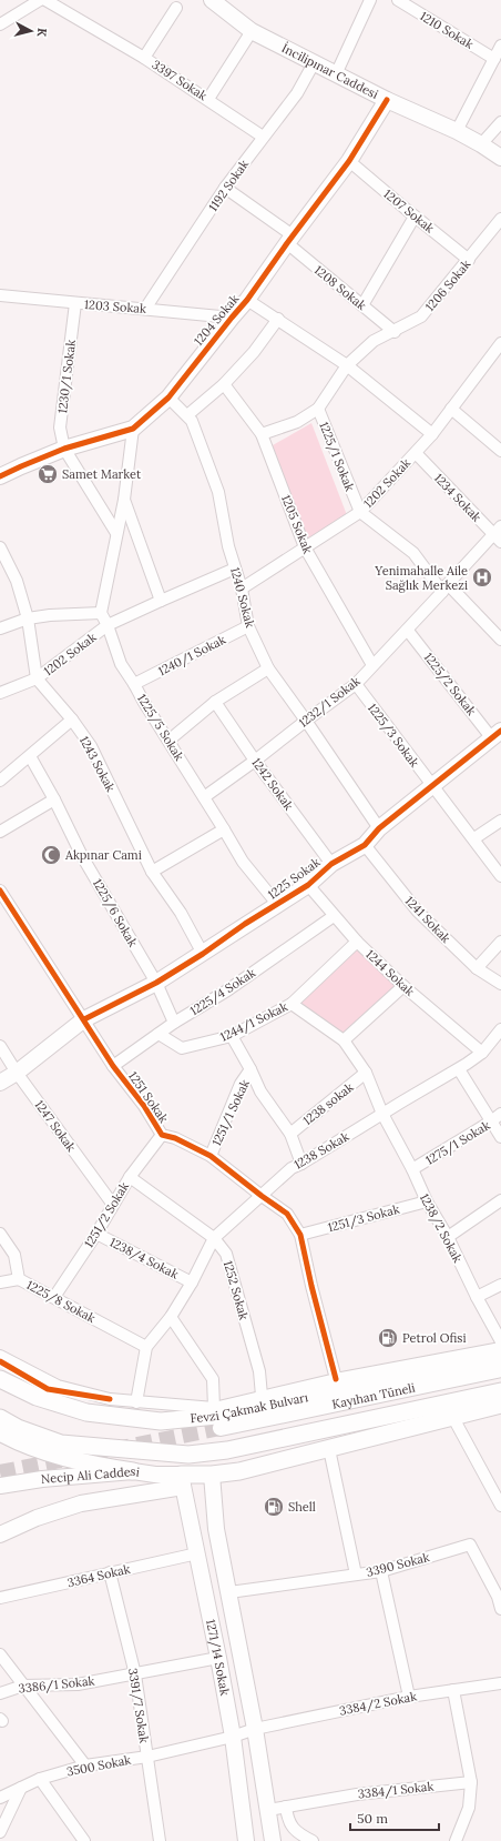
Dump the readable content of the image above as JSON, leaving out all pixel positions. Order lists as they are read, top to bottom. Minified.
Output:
{"streets":{"main road":["Fevzi Çakmak Bulvarı"],"street":["1210 Sokak","İncilipınar Caddesi","3397 Sokak","1192 Sokak","1207 Sokak","1206 Sokak","1208 Sokak","1203 Sokak","1204 Sokak","1230/1 Sokak","1225/1 Sokak","1202 Sokak","1234 Sokak","1205 Sokak","1240 Sokak","1240/1 Sokak","1225/2 Sokak","1232/1 Sokak","1225/5 Sokak","1225/3 Sokak","1243 Sokak","1242 Sokak","1225 Sokak","1225/6 Sokak","1241 Sokak","1244 Sokak","1225/4 Sokak","1244/1 Sokak","1251 Sokak","1238 sokak","1251/1 Sokak","1247 Sokak","1275/1 Sokak","1238 Sokak","1251/2 Sokak","1251/3 Sokak","1238/2 Sokak","1238/4 Sokak","1252 Sokak","1225/8 Sokak","Kayıhan Tüneli","Necip Ali Caddesi","3390 Sokak","3364 Sokak","1271/14 Sokak","3386/1 Sokak","3384/2 Sokak","3391/7 Sokak","3500 Sokak","3384/1 Sokak"]},"crossings":[["İncilipınar Caddesi","1192 Sokak"],["İncilipınar Caddesi","1204 Sokak"],["3397 Sokak","1192 Sokak"],["1192 Sokak","1208 Sokak"],["1192 Sokak","1203 Sokak"],["1207 Sokak","1206 Sokak"],["1207 Sokak","1204 Sokak"],["1206 Sokak","1208 Sokak"],["1206 Sokak","1225/1 Sokak"],["1206 Sokak","1205 Sokak"],["1208 Sokak","1204 Sokak"],["1203 Sokak","1204 Sokak"],["1203 Sokak","1230/1 Sokak"],["1204 Sokak","1230/1 Sokak"],["1204 Sokak","1240 Sokak"],["1225/1 Sokak","1202 Sokak"],["1202 Sokak","1234 Sokak"],["1202 Sokak","1205 Sokak"],["1202 Sokak","1240 Sokak"],["1202 Sokak","1225/5 Sokak"],["1202 Sokak","1243 Sokak"],["1234 Sokak","1232/1 Sokak"],["1205 Sokak","1232/1 Sokak"],["1240 Sokak","1240/1 Sokak"],["1240 Sokak","1232/1 Sokak"],["1240 Sokak","1225 Sokak"],["1240/1 Sokak","1225/5 Sokak"],["1225/2 Sokak","1232/1 Sokak"],["1225/2 Sokak","1225 Sokak"],["1232/1 Sokak","1225/5 Sokak"],["1232/1 Sokak","1225/3 Sokak"],["1232/1 Sokak","1242 Sokak"],["1225/5 Sokak","1225 Sokak"],["1225/3 Sokak","1225 Sokak"],["1243 Sokak","1225 Sokak"],["1242 Sokak","1225 Sokak"],["1225 Sokak","1225/6 Sokak"],["1225 Sokak","1241 Sokak"],["1225 Sokak","1244 Sokak"],["1225 Sokak","1251 Sokak"],["1225 Sokak","1247 Sokak"],["1225/6 Sokak","1225/4 Sokak"],["1244 Sokak","1225/4 Sokak"],["1244 Sokak","1244/1 Sokak"],["1244 Sokak","1238 Sokak"],["1225/4 Sokak","1244/1 Sokak"],["1225/4 Sokak","1251 Sokak"],["1251 Sokak","1251/1 Sokak"],["1251 Sokak","1238 Sokak"],["1251 Sokak","1251/2 Sokak"],["1251 Sokak","1251/3 Sokak"],["1238 sokak","1238/2 Sokak"],["1247 Sokak","1251/2 Sokak"],["1275/1 Sokak","1238/2 Sokak"],["1238 Sokak","1238/2 Sokak"],["1238 Sokak","1238/4 Sokak"],["1238 Sokak","1252 Sokak"],["1238 Sokak","1225/8 Sokak"],["1251/2 Sokak","1238/4 Sokak"],["1251/2 Sokak","1252 Sokak"],["1251/2 Sokak","1225/8 Sokak"],["1251/3 Sokak","1238/2 Sokak"],["Necip Ali Caddesi","1271/14 Sokak"],["3364 Sokak","1271/14 Sokak"],["3364 Sokak","3391/7 Sokak"],["1271/14 Sokak","3386/1 Sokak"],["1271/14 Sokak","3500 Sokak"],["3386/1 Sokak","3391/7 Sokak"],["3384/2 Sokak","3500 Sokak"],["3391/7 Sokak","3500 Sokak"]],"places":{"supermarket":["Samet Market"],"hospital":["Yenimahalle Aile Sağlık Merkezi"],"mosque":["Akpınar Cami"],"fuel station":["Petrol Ofisi","Shell"]},"scale_bar":"50 m","north":"right"}
